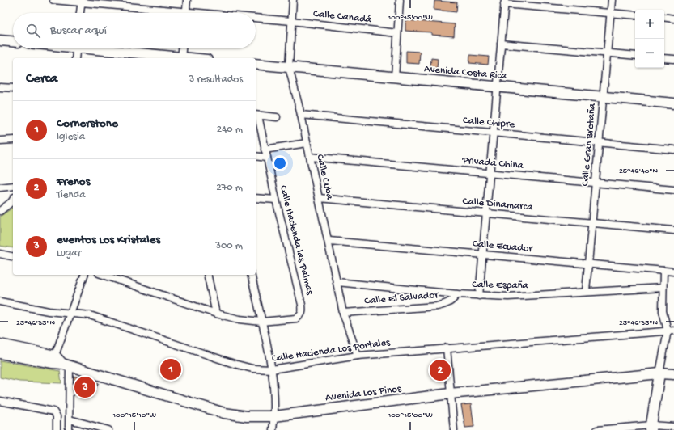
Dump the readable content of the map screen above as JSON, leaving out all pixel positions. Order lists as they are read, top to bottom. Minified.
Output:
{"streets":{"street":["Calle Canadá","Avenida Costa Rica","Calle Chipre","Calle Gran Bretaña","Privada China","Calle Cuba","Calle Dinamarca","Calle Hacienda las Palmas","Calle Ecuador","Calle España","Calle El Salvador","Calle Hacienda Los Portales","Avenida Los Pinos"]},"crossings":[["Calle Canadá","Calle Cuba"],["Avenida Costa Rica","Calle Gran Bretaña"],["Avenida Costa Rica","Calle Cuba"],["Calle Chipre","Calle Gran Bretaña"],["Calle Chipre","Calle Cuba"],["Calle Gran Bretaña","Privada China"],["Calle Gran Bretaña","Calle Dinamarca"],["Calle Gran Bretaña","Calle Ecuador"],["Calle Gran Bretaña","Calle España"],["Privada China","Calle Cuba"],["Calle Cuba","Calle Dinamarca"],["Calle Cuba","Calle Ecuador"],["Calle Cuba","Calle España"],["Calle Cuba","Calle El Salvador"],["Calle Cuba","Calle Hacienda Los Portales"],["Calle España","Calle El Salvador"]],"page":{"map_buttons":["+","−"],"search":"Buscar aquí","heading":["Cerca","3 resultados"],"list":[{"mark":"1","name":"Cornerstone","note":"Iglesia","value":"240 m"},{"mark":"2","name":"Frenos","note":"Tienda","value":"270 m"},{"mark":"3","name":"eventos Los Kristales","note":"Lugar","value":"300 m"}],"pins":["1","2","3"]},"coordinates":["100°15'00\"W","25°46'40\"N","25°46'35\"N","100°15'10\"W"]}
